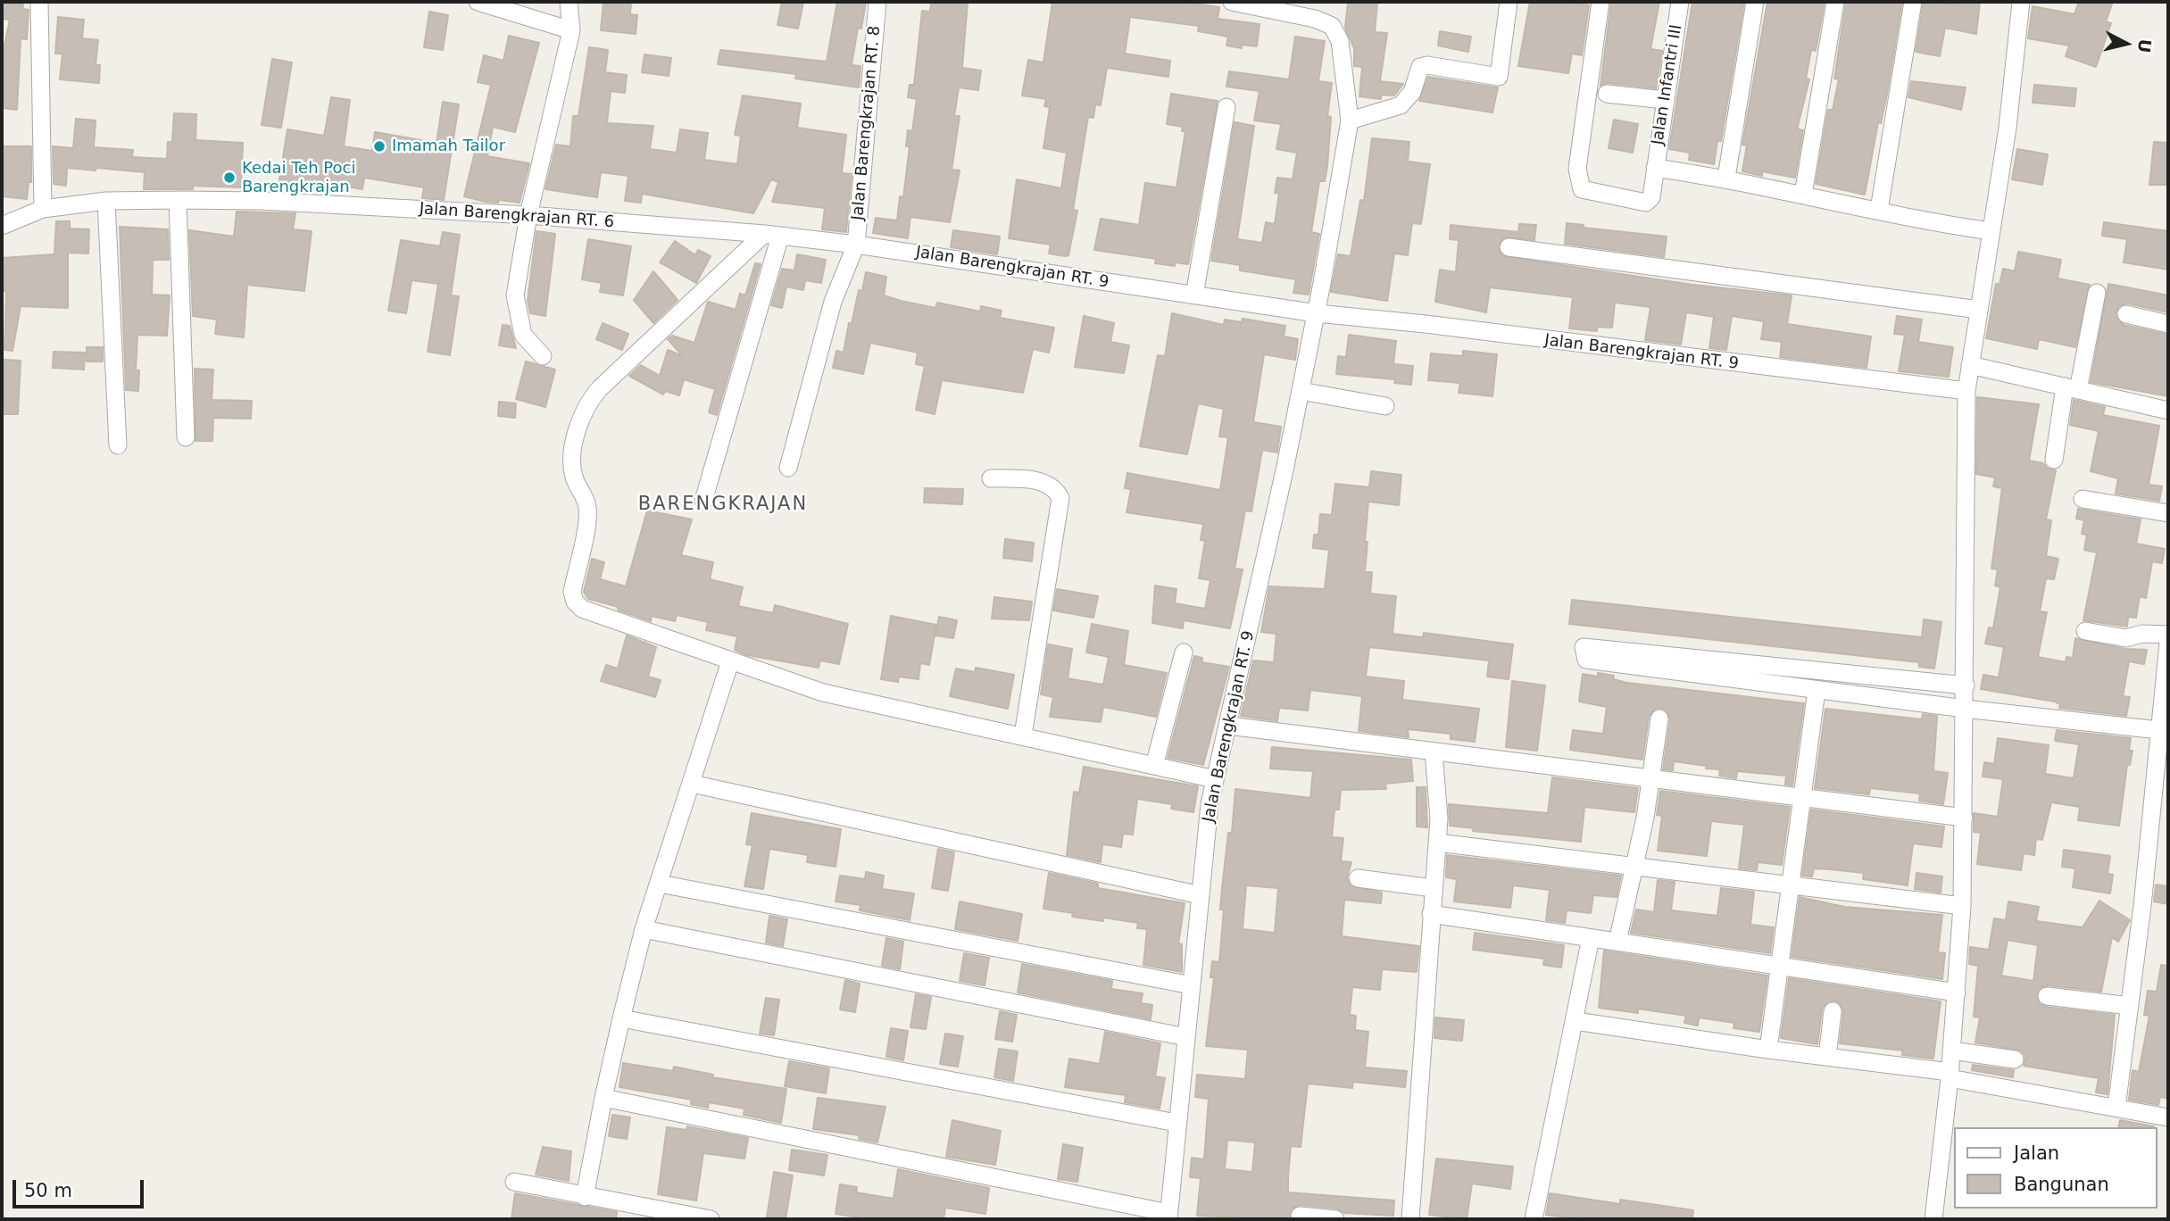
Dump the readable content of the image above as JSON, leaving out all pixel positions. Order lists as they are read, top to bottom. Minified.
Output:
{"streets":{"street":["Jalan Infantri III","Jalan Barengkrajan RT. 8","Jalan Barengkrajan RT. 6","Jalan Barengkrajan RT. 9"]},"crossings":[["Jalan Barengkrajan RT. 8","Jalan Barengkrajan RT. 6"],["Jalan Barengkrajan RT. 8","Jalan Barengkrajan RT. 9"],["Jalan Barengkrajan RT. 6","Jalan Barengkrajan RT. 9"]],"districts":["BARENGKRAJAN"],"places":["Imamah Tailor","Kedai Teh Poci Barengkrajan"],"legend":["Jalan","Bangunan"],"scale_bar":"50 m","north":"right"}
